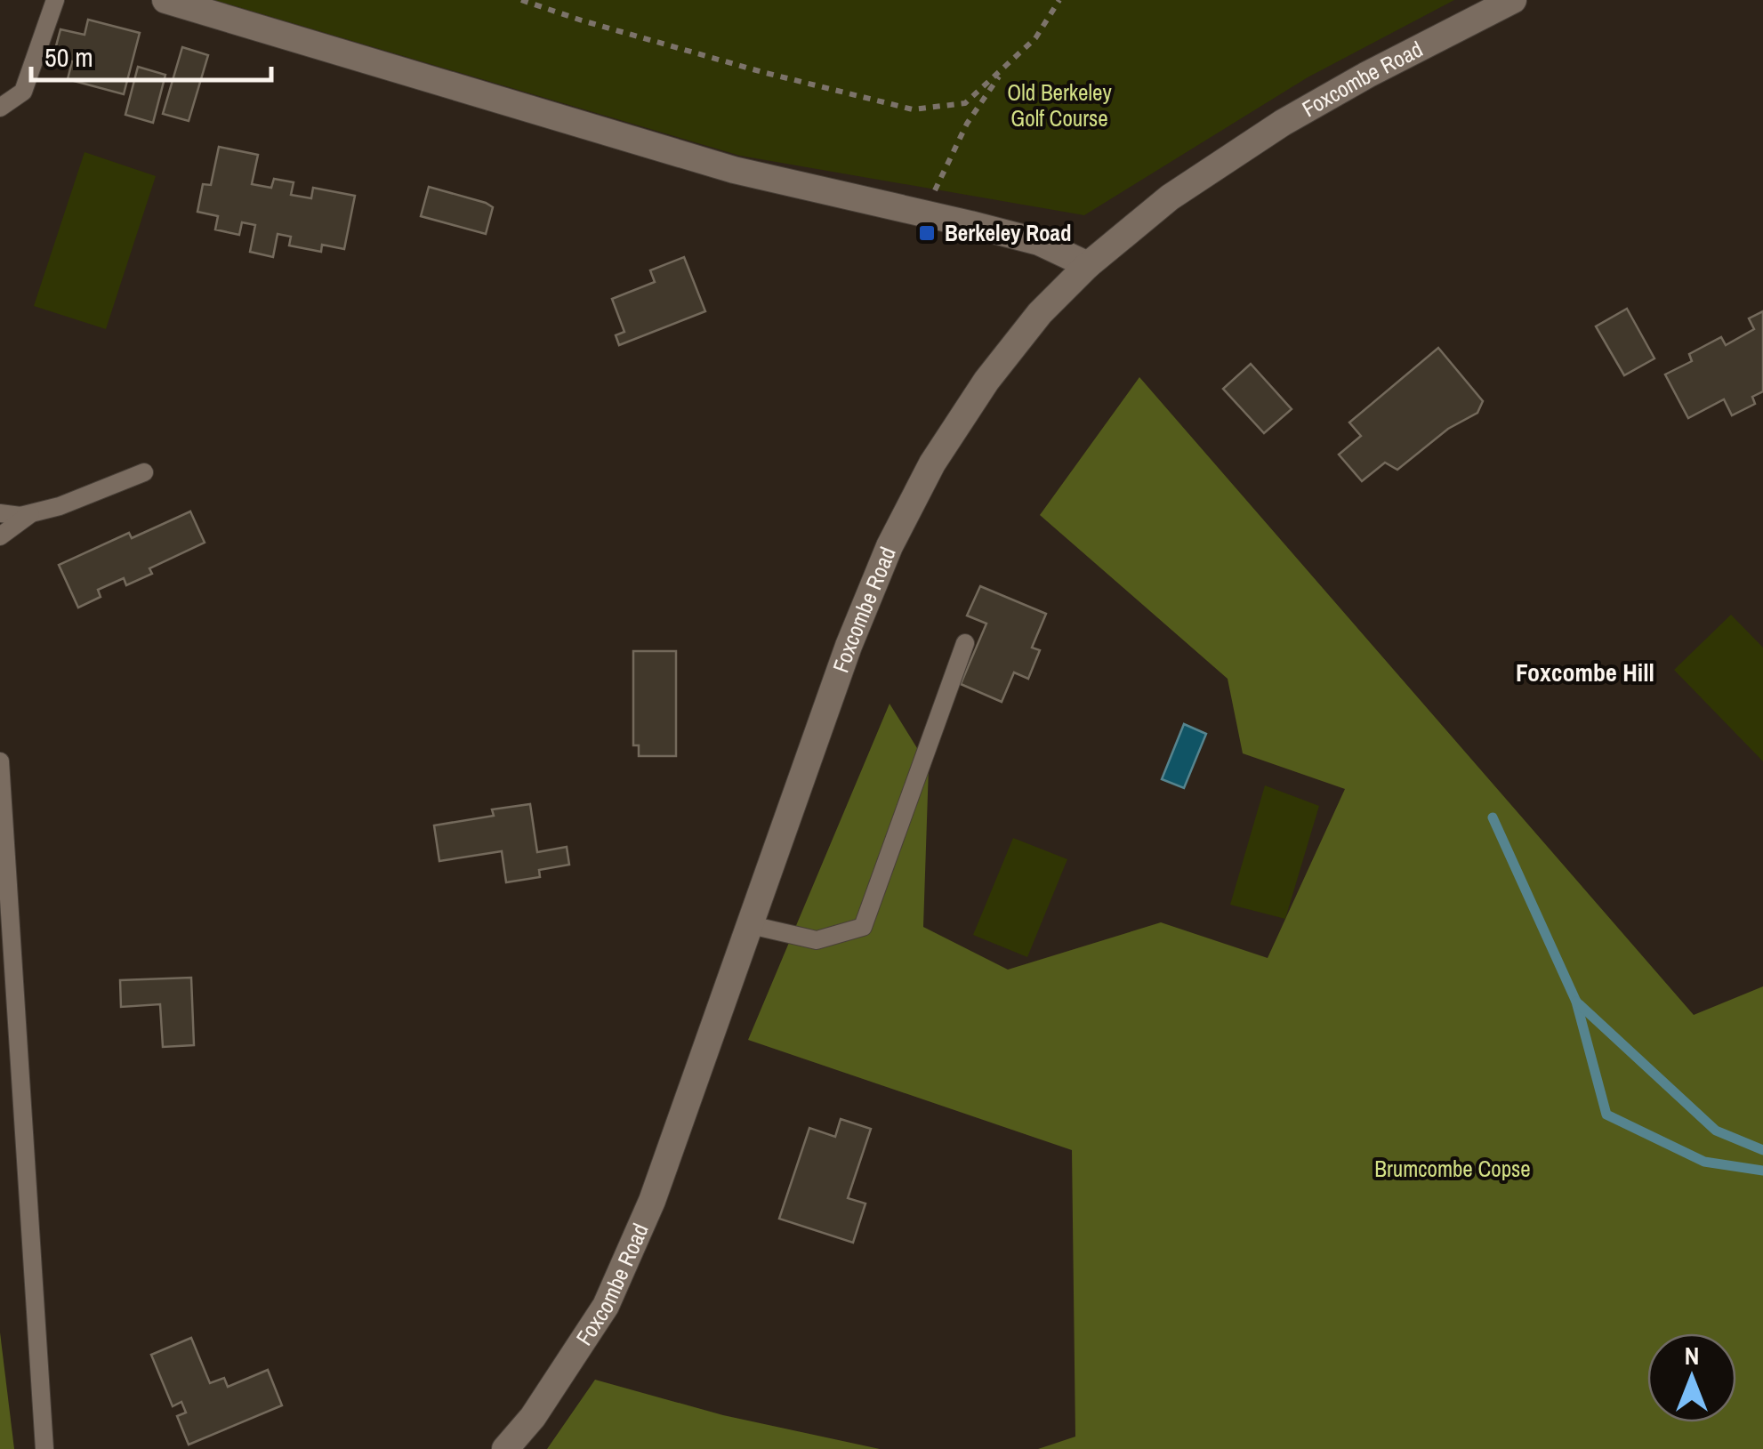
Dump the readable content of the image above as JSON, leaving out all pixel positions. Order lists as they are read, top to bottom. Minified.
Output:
{"streets":{"street":["Foxcombe Road"]},"districts":["Foxcombe Hill"],"parks":["Old Berkeley Golf Course","Brumcombe Copse"],"places":{"transit":["Berkeley Road"]},"scale_bar":"50 m","north":"top"}
